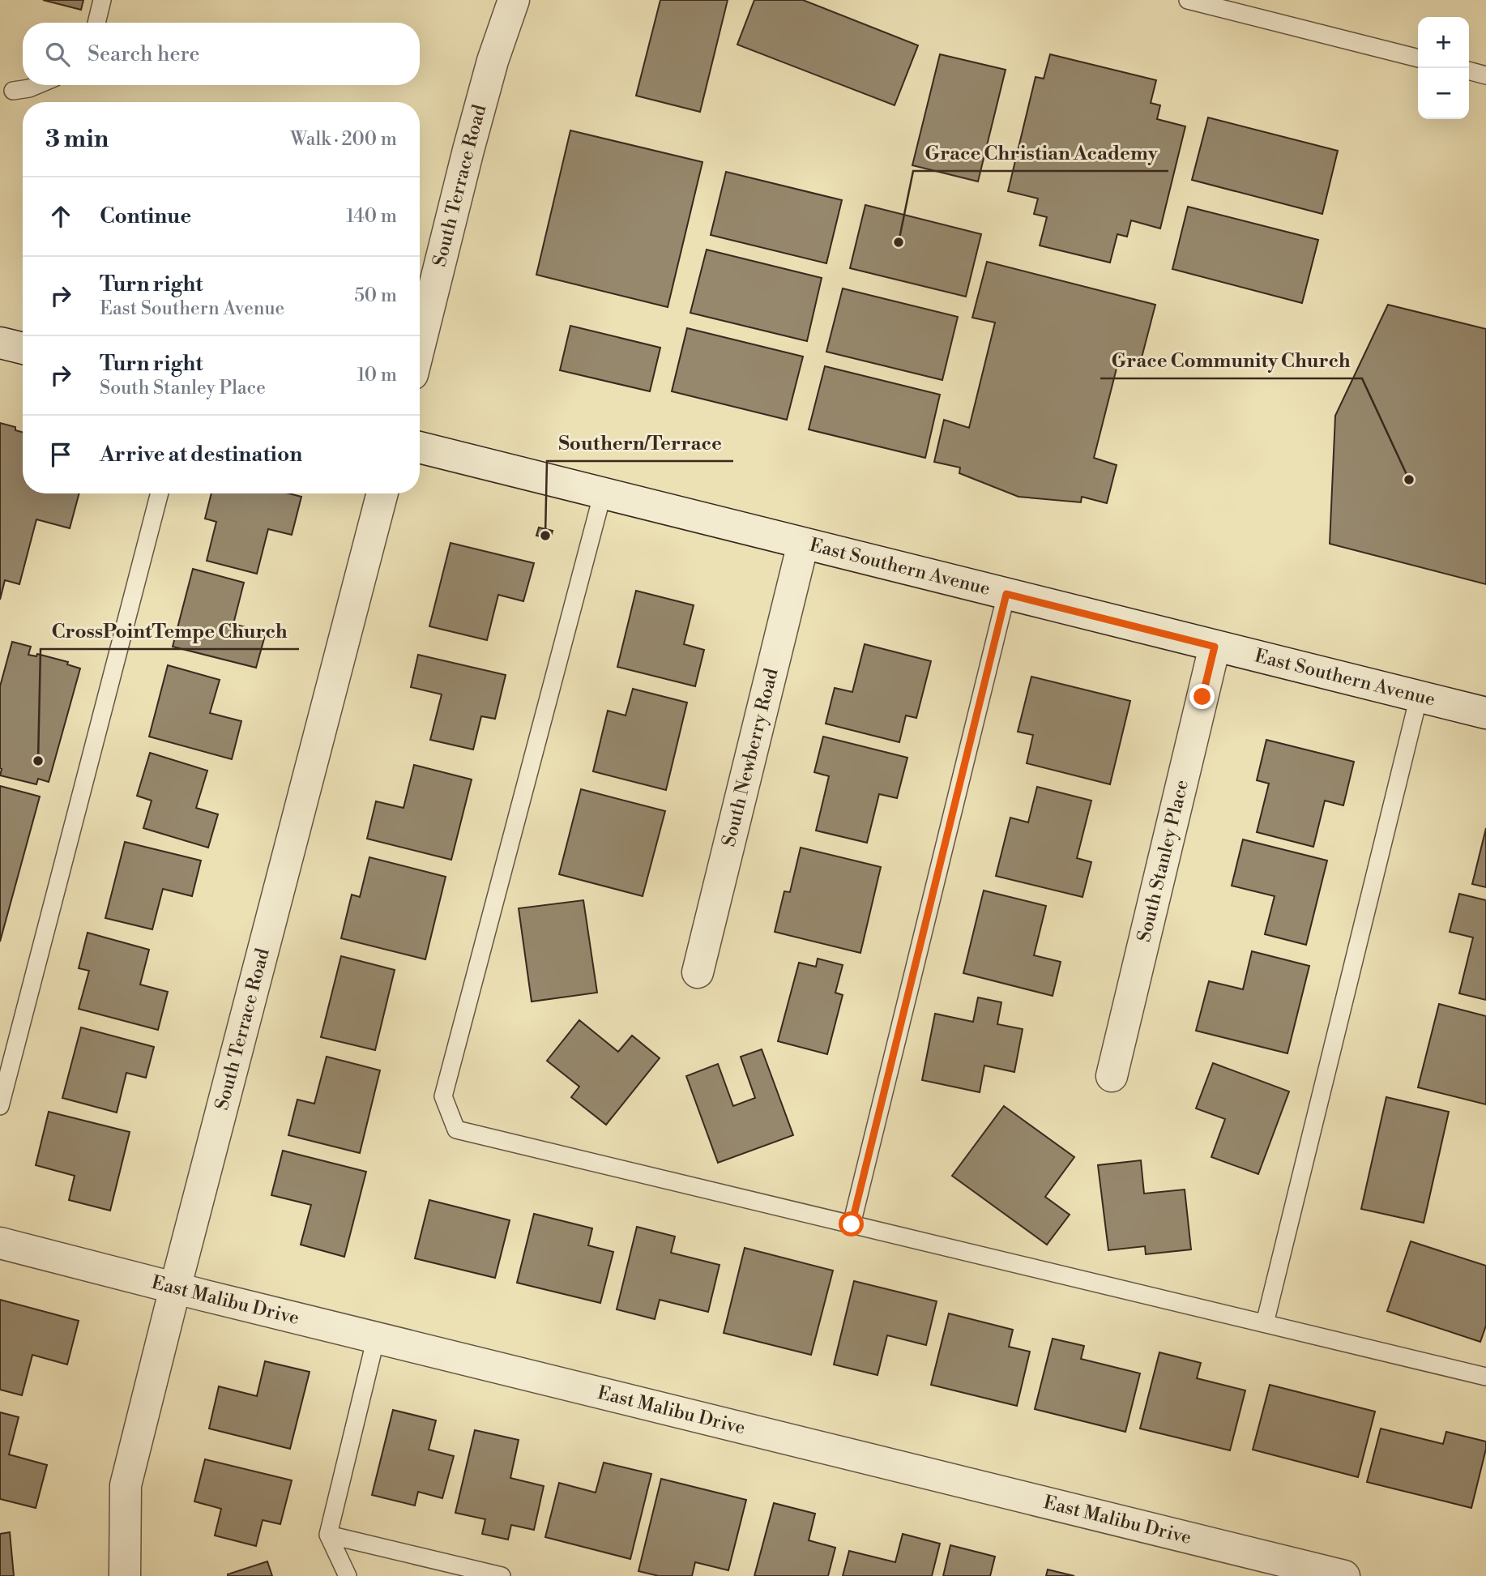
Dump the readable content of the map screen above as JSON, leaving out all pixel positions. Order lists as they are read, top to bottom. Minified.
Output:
{"streets":{"street":["South Terrace Road","East Southern Avenue","South Newberry Road","South Stanley Place","East Malibu Drive"]},"crossings":[["South Terrace Road","East Malibu Drive"],["East Southern Avenue","South Newberry Road"],["East Southern Avenue","South Stanley Place"]],"places":["Grace Christian Academy","Grace Community Church","Southern/Terrace","CrossPointTempe Church"],"page":{"map_buttons":["+","−"],"search":"Search here","heading":["3 min","Walk · 200 m"],"list":[["Continue","140 m"],["Turn right","East Southern Avenue","50 m"],["Turn right","South Stanley Place","10 m"],"Arrive at destination"]}}
